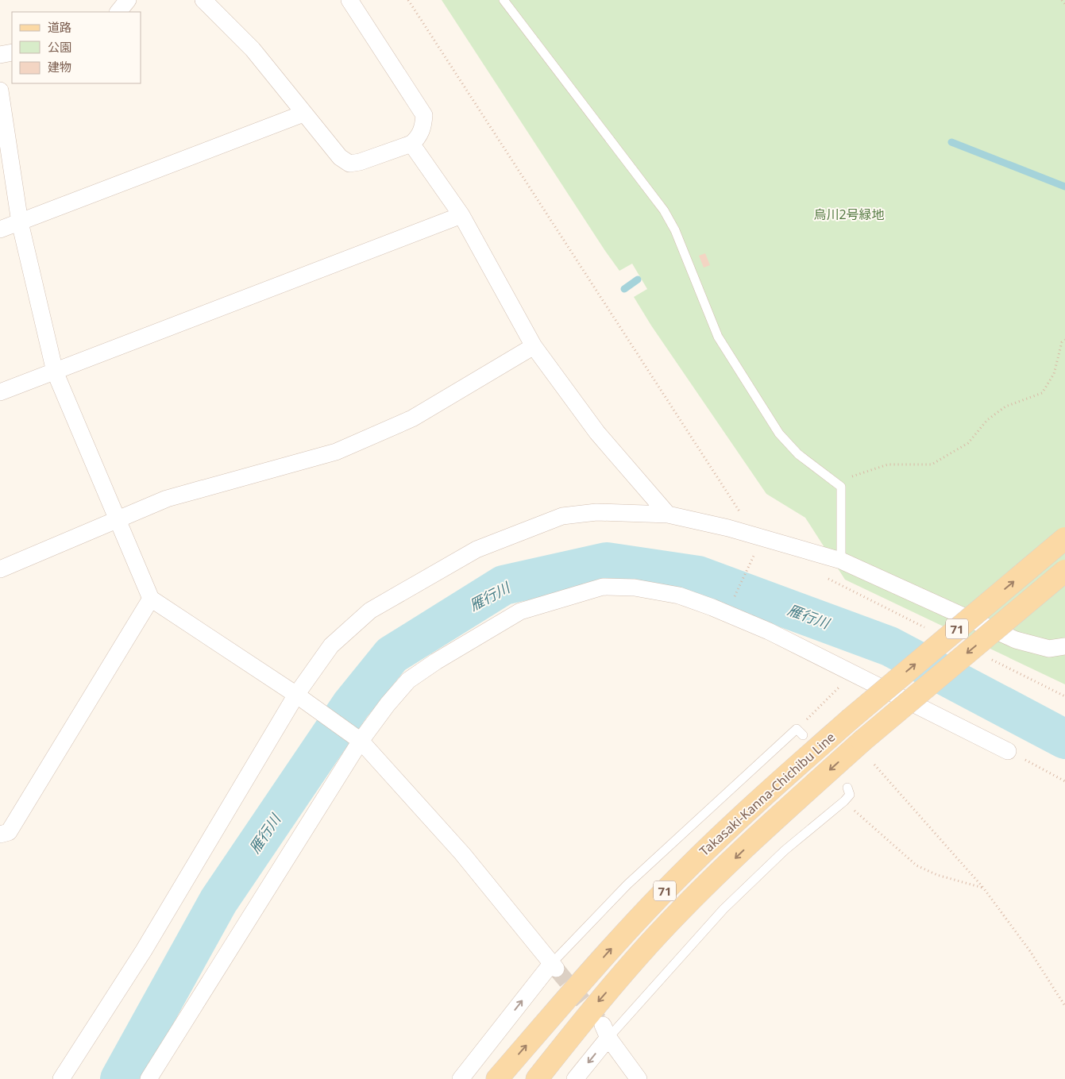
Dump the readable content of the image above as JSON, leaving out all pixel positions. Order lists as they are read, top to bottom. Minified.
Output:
{"streets":{"main road":["71","Takasaki-Kanna-Chichibu Line"]},"water":["雁行川"],"parks":["烏川2号緑地"],"legend":["道路","公園","建物"]}
